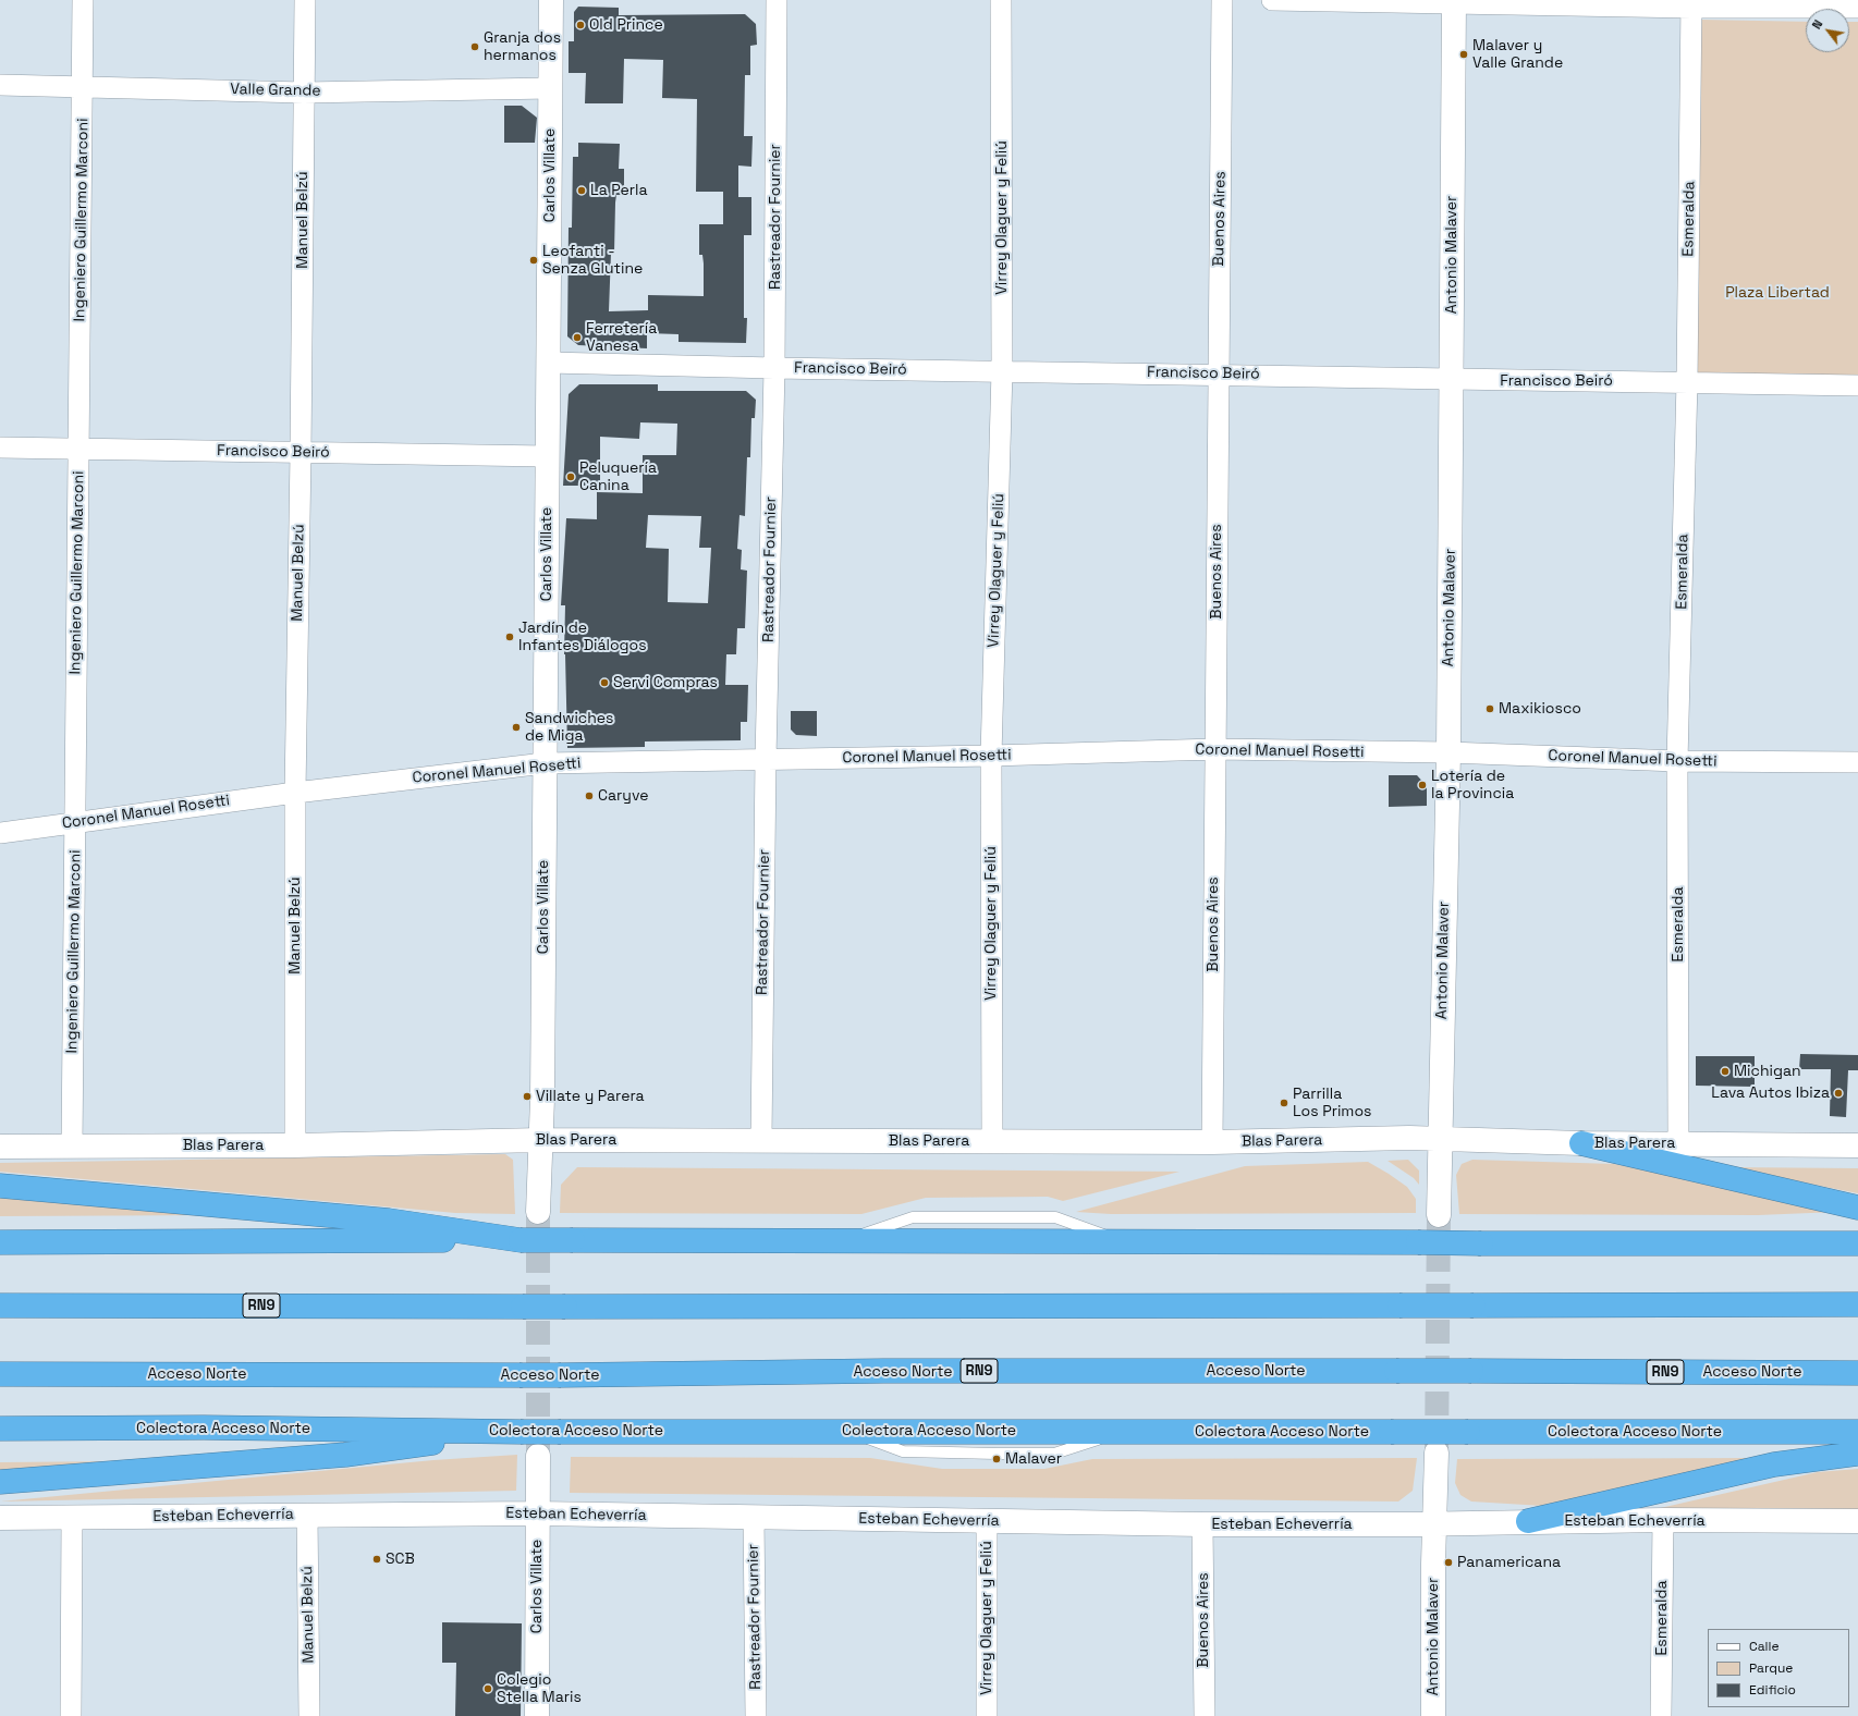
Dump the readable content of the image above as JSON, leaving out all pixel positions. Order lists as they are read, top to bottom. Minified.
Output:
{"streets":{"highway":["RN9","Acceso Norte","Colectora Acceso Norte"],"street":["Valle Grande","Carlos Villate","Rastreador Fournier","Virrey Olaguer y Feliú","Buenos Aires","Esmeralda","Ingeniero Guillermo Marconi","Manuel Belzú","Antonio Malaver","Francisco Beiró","Coronel Manuel Rosetti","Blas Parera","Esteban Echeverría"]},"crossings":[["Valle Grande","Carlos Villate"],["Valle Grande","Ingeniero Guillermo Marconi"],["Valle Grande","Manuel Belzú"],["Carlos Villate","Francisco Beiró"],["Carlos Villate","Coronel Manuel Rosetti"],["Carlos Villate","Blas Parera"],["Carlos Villate","Esteban Echeverría"],["Rastreador Fournier","Francisco Beiró"],["Rastreador Fournier","Coronel Manuel Rosetti"],["Rastreador Fournier","Blas Parera"],["Rastreador Fournier","Esteban Echeverría"],["Virrey Olaguer y Feliú","Francisco Beiró"],["Virrey Olaguer y Feliú","Coronel Manuel Rosetti"],["Virrey Olaguer y Feliú","Blas Parera"],["Virrey Olaguer y Feliú","Esteban Echeverría"],["Buenos Aires","Francisco Beiró"],["Buenos Aires","Coronel Manuel Rosetti"],["Buenos Aires","Blas Parera"],["Buenos Aires","Esteban Echeverría"],["Esmeralda","Francisco Beiró"],["Esmeralda","Coronel Manuel Rosetti"],["Esmeralda","Blas Parera"],["Esmeralda","Esteban Echeverría"],["Ingeniero Guillermo Marconi","Francisco Beiró"],["Ingeniero Guillermo Marconi","Coronel Manuel Rosetti"],["Ingeniero Guillermo Marconi","Blas Parera"],["Manuel Belzú","Francisco Beiró"],["Manuel Belzú","Coronel Manuel Rosetti"],["Manuel Belzú","Blas Parera"],["Manuel Belzú","Esteban Echeverría"],["Antonio Malaver","Francisco Beiró"],["Antonio Malaver","Coronel Manuel Rosetti"],["Antonio Malaver","Blas Parera"],["Antonio Malaver","Esteban Echeverría"]],"parks":["Plaza Libertad"],"places":["Old Prince","Granja dos hermanos","Malaver y Valle Grande","La Perla","Leofanti - Senza Glutine","Ferretería Vanesa","Peluquería Canina","Jardín de Infantes Diálogos","Servi Compras","Maxikiosco","Sandwiches de Miga","Lotería de la Provincia","Caryve","Michigan","Lava Autos Ibiza","Villate y Parera","Parrilla Los Primos","Malaver","SCB","Panamericana","Colegio Stella Maris"],"legend":["Calle","Parque","Edificio"],"north":"top left"}
